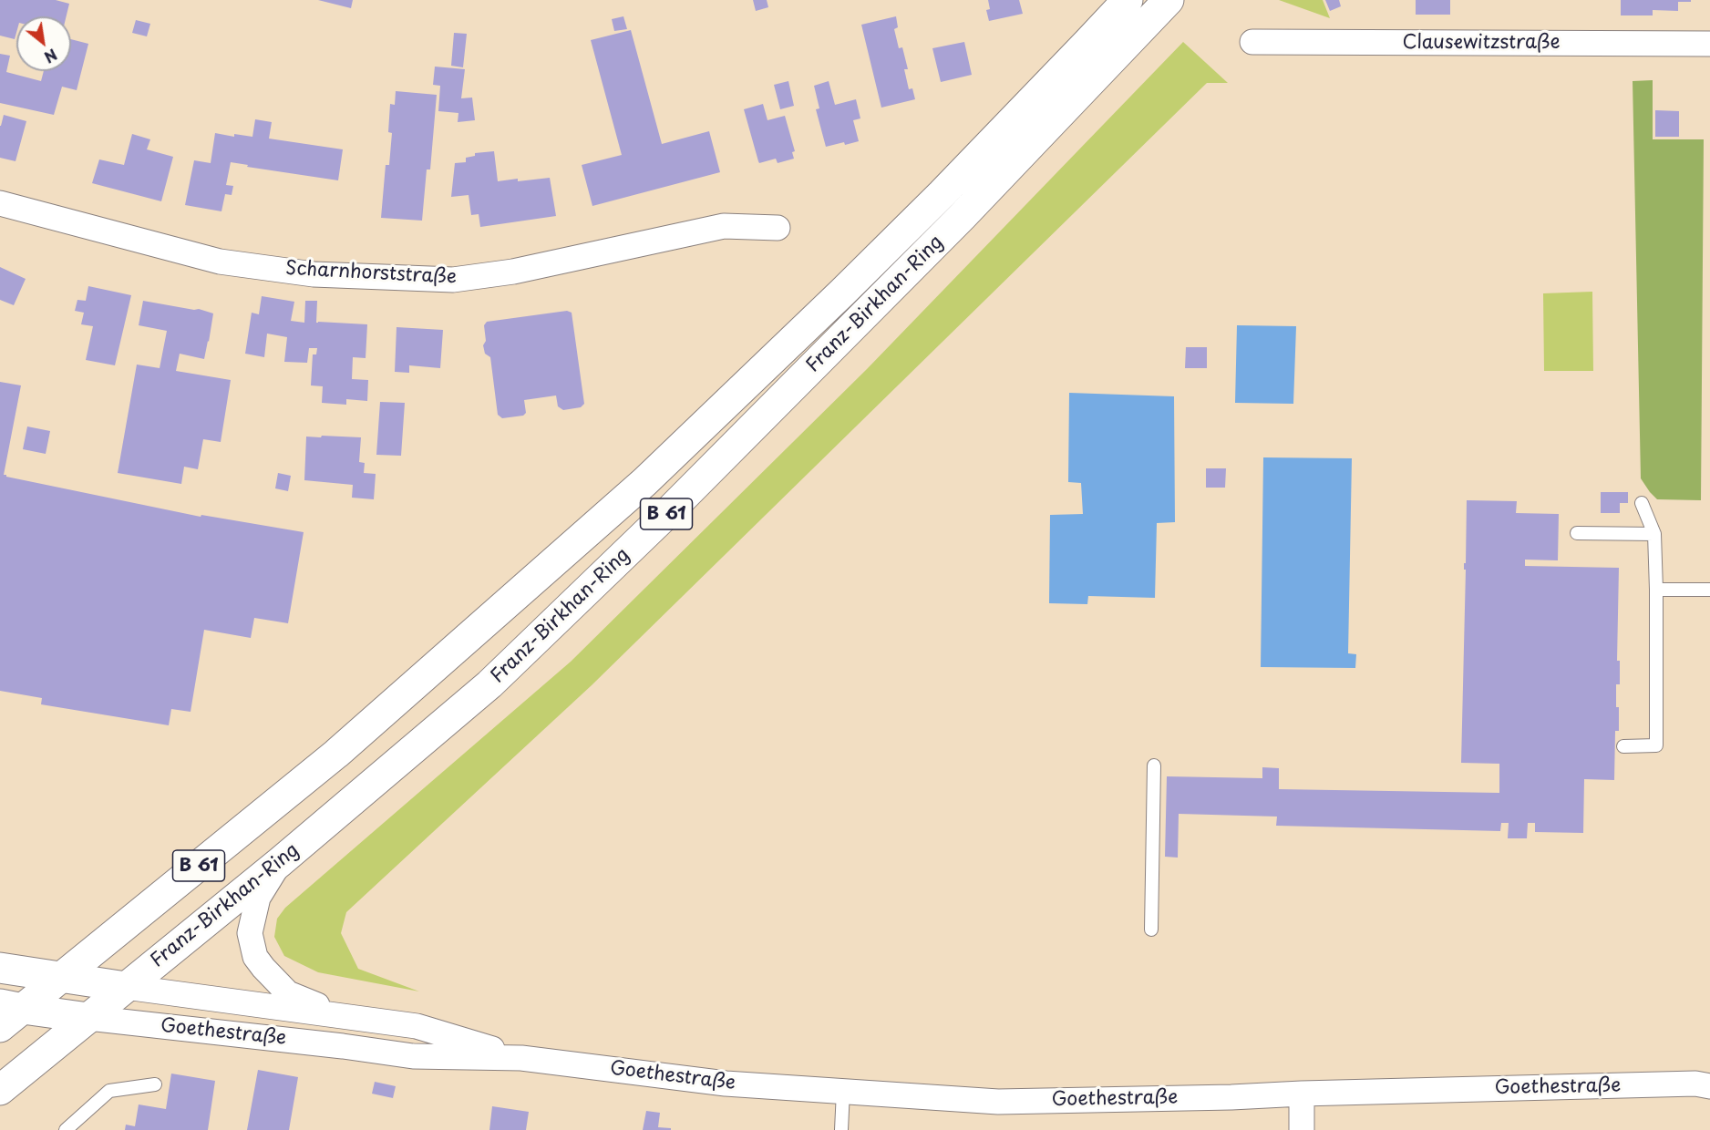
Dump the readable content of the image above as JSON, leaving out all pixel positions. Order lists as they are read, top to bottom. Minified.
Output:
{"streets":{"main road":["Franz-Birkhan-Ring","B 61"],"street":["Clausewitzstraße","Scharnhorststraße","Goethestraße"]},"crossings":[["Franz-Birkhan-Ring","Goethestraße"]],"north":"bottom right"}
